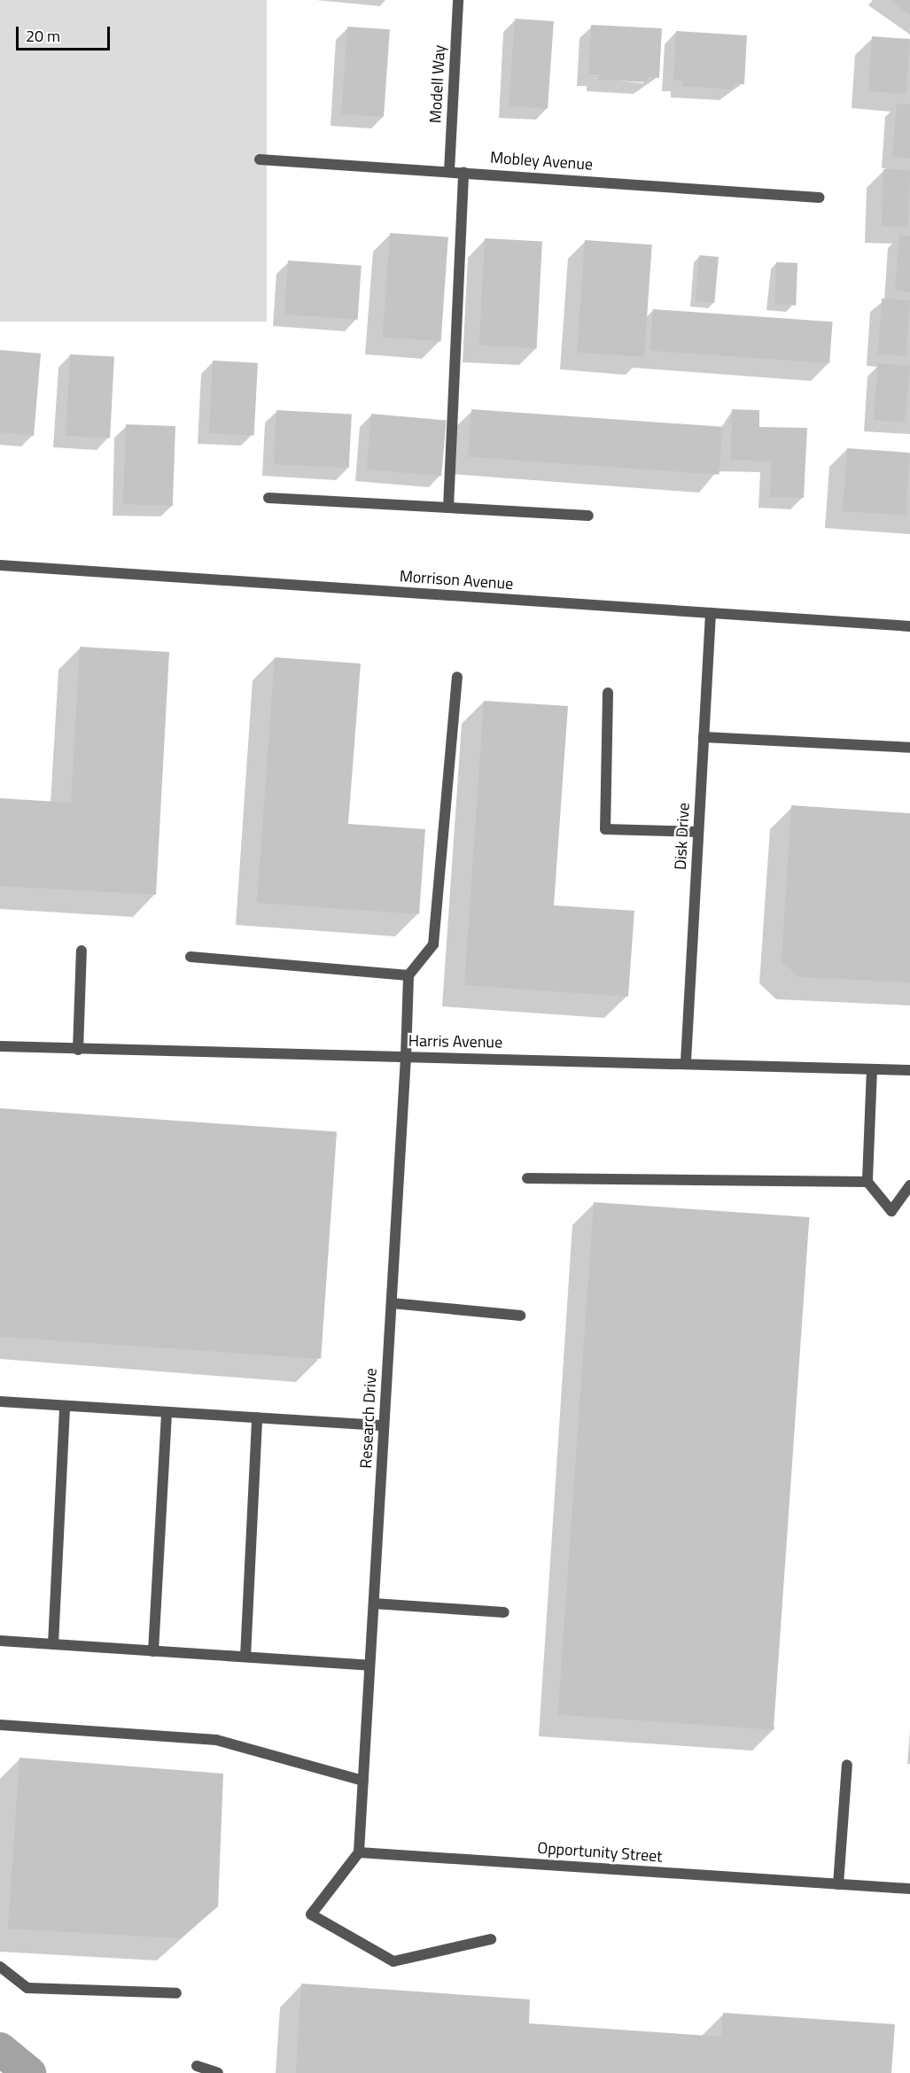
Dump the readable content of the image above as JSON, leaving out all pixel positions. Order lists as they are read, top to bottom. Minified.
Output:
{"streets":{"street":["Modell Way","Mobley Avenue","Morrison Avenue","Disk Drive","Harris Avenue","Research Drive","Opportunity Street"]},"crossings":[["Modell Way","Mobley Avenue"],["Morrison Avenue","Disk Drive"],["Disk Drive","Harris Avenue"],["Harris Avenue","Research Drive"]],"scale_bar":"20 m"}
